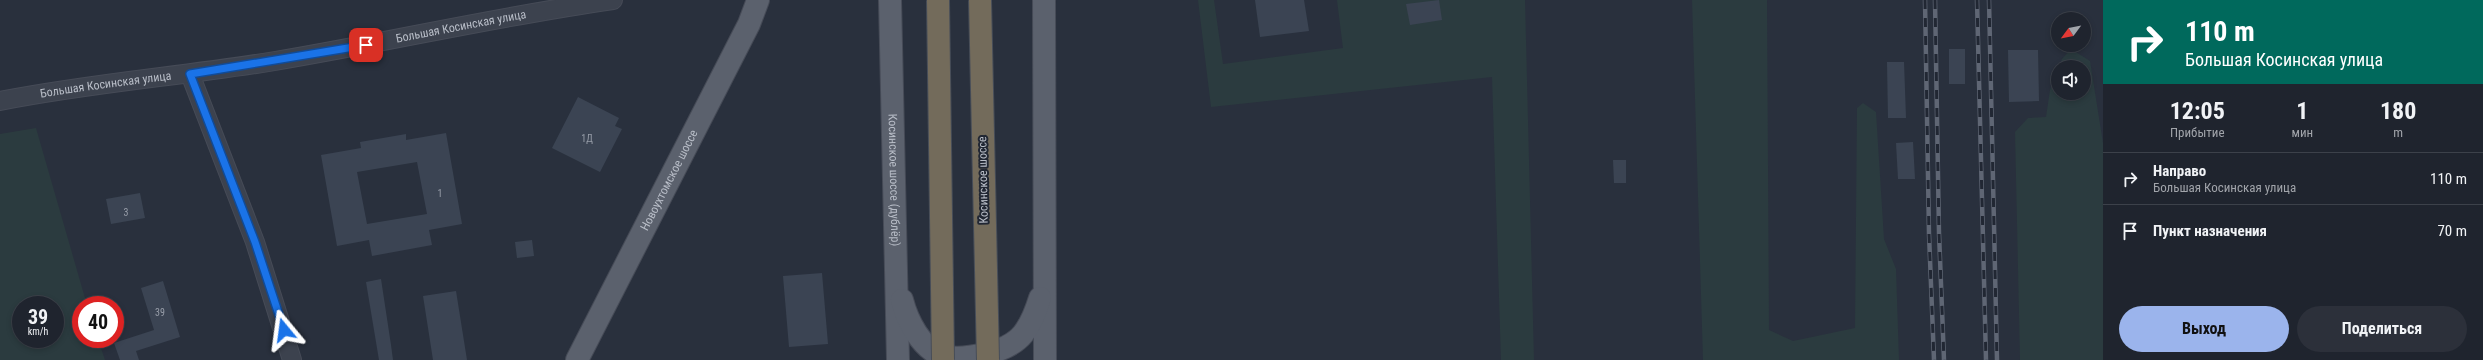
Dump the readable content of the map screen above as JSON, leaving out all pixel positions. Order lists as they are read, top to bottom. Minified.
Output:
{"streets":{"highway":["Косинское шоссе"],"main road":["Новоухтомское шоссе","Косинское шоссе (дублёр)"],"street":["Большая Косинская улица"]},"house_numbers":["1Д","1","3","39"],"north":"bottom left","page":{"turn":["110 m","Большая Косинская улица"],"eta":["12:05","Прибытие","1","мин","180","m"],"list":[{"name":"Направо","note":"Большая Косинская улица","value":"110 m"},{"name":"Пункт назначения","value":"70 m"}],"speed":"39 km/h","limit":"40","buttons":["Выход","Поделиться"]}}
